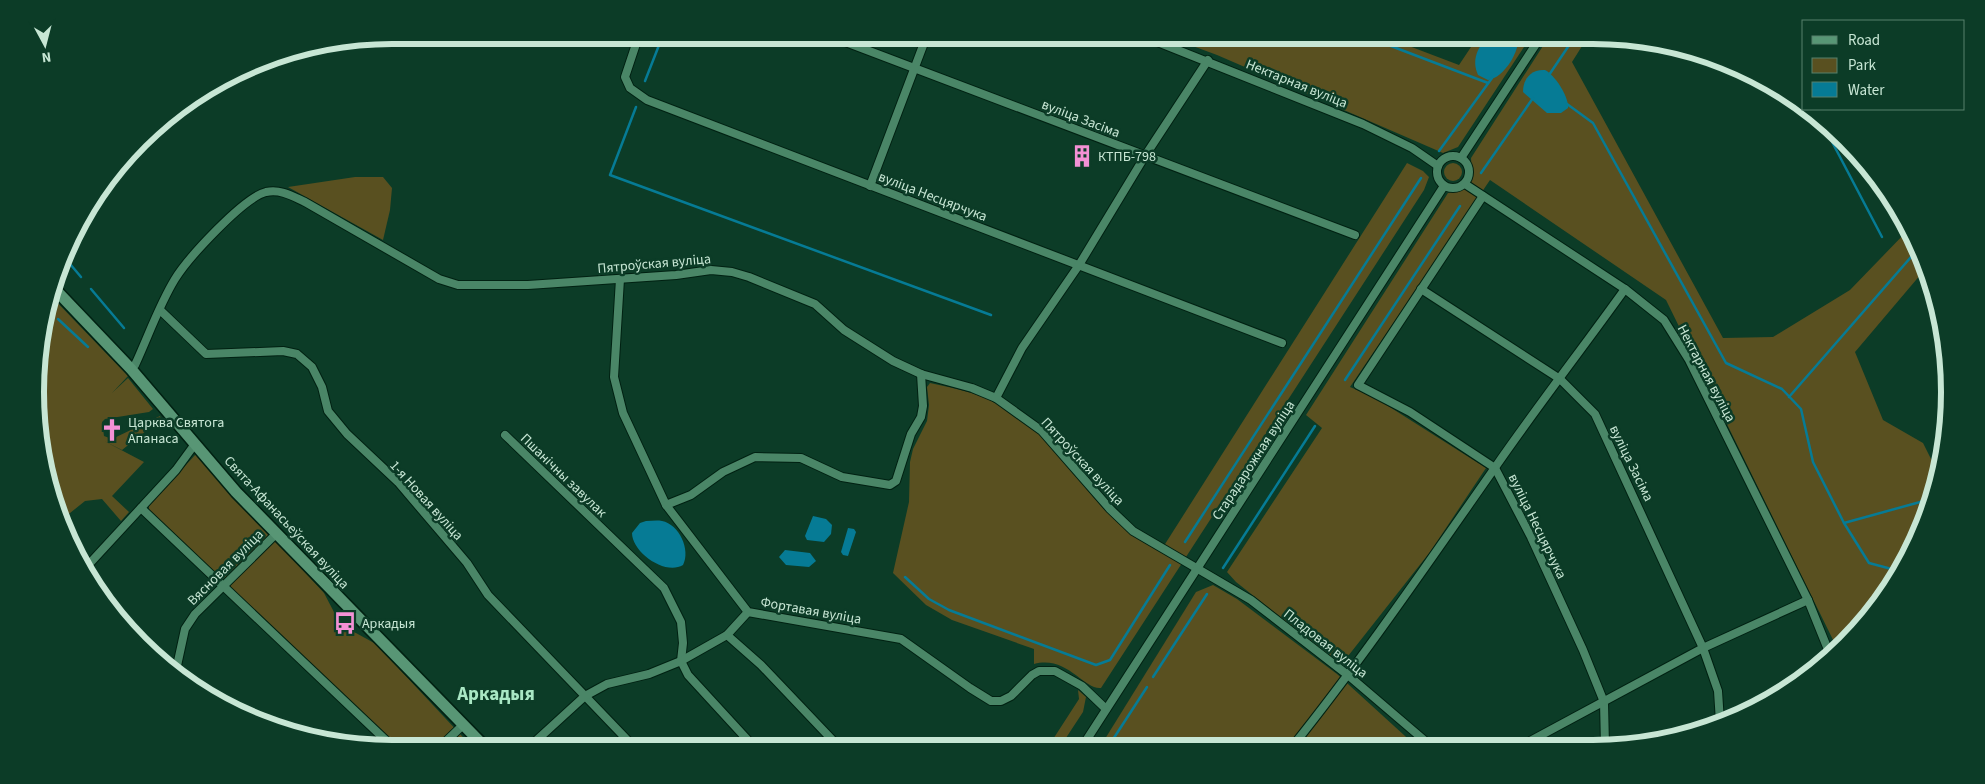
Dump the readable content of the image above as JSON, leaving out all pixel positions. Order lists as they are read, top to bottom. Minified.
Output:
{"streets":{"street":["Нектарная вуліца","вуліца Засіма","вуліца Несцярчука","Пятроўская вуліца","Старадарожная вуліца","Пшанічны завулак","1-я Новая вуліца","Свята-Афанасьеўская вуліца","Вясновая вуліца","Фортавая вуліца","Пладовая вуліца"]},"crossings":[["Нектарная вуліца","Старадарожная вуліца"],["вуліца Засіма","вуліца Несцярчука"],["Пятроўская вуліца","Старадарожная вуліца"],["Пятроўская вуліца","1-я Новая вуліца"],["Пятроўская вуліца","Свята-Афанасьеўская вуліца"],["Пятроўская вуліца","Фортавая вуліца"],["Пятроўская вуліца","Пладовая вуліца"],["Старадарожная вуліца","Фортавая вуліца"],["Старадарожная вуліца","Пладовая вуліца"],["Свята-Афанасьеўская вуліца","Вясновая вуліца"]],"districts":["Аркадыя"],"places":{"building":["КТПБ-798"],"church":["Царква Святога Апанаса"],"bus stop":["Аркадыя"]},"legend":["Road","Park","Water"],"north":"bottom"}
